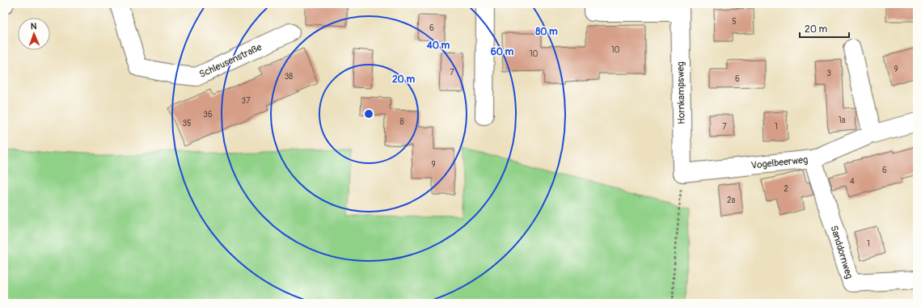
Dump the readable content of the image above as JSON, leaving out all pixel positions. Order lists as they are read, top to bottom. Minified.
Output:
{"streets":{"street":["Schleusenstraße","Hornkampsweg","Vogelbeerweg","Sanddornweg"]},"crossings":[["Hornkampsweg","Vogelbeerweg"],["Vogelbeerweg","Sanddornweg"]],"house_numbers":["5","6","10","10","9","7","3","38","6","37","36","1a","8","35","7","1","9","6","4","2","2a","1"],"scale_bar":"20 m","north":"top","rings":["80 m","40 m","60 m","20 m"]}
